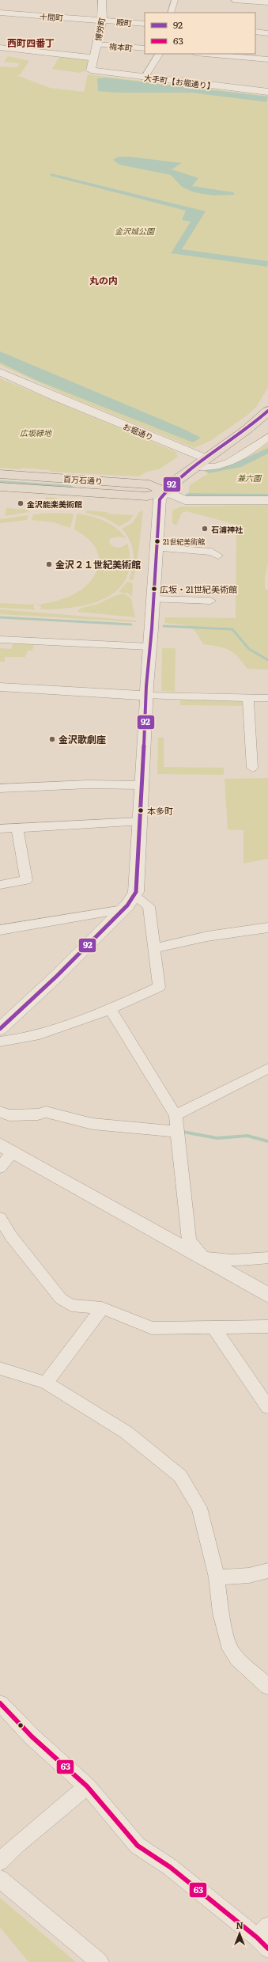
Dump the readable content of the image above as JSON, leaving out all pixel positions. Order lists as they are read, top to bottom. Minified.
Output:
{"streets":{"main road":["百万石通り"],"street":["十間町","殿町","博労町","梅本町","大手町【お堀通り】","お堀通り"]},"crossings":[["十間町","殿町"],["十間町","博労町"],["殿町","博労町"],["博労町","梅本町"],["博労町","大手町【お堀通り】"]],"districts":["西町四番丁","丸の内"],"parks":["金沢城公園","広坂緑地","兼六園"],"places":["金沢能楽美術館","石浦神社","21世紀美術館","金沢２１世紀美術館","広坂・21世紀美術館","金沢歌劇座","本多町"],"lines":["transit line 92","transit line 63"],"legend":["92","63"],"north":"top"}
